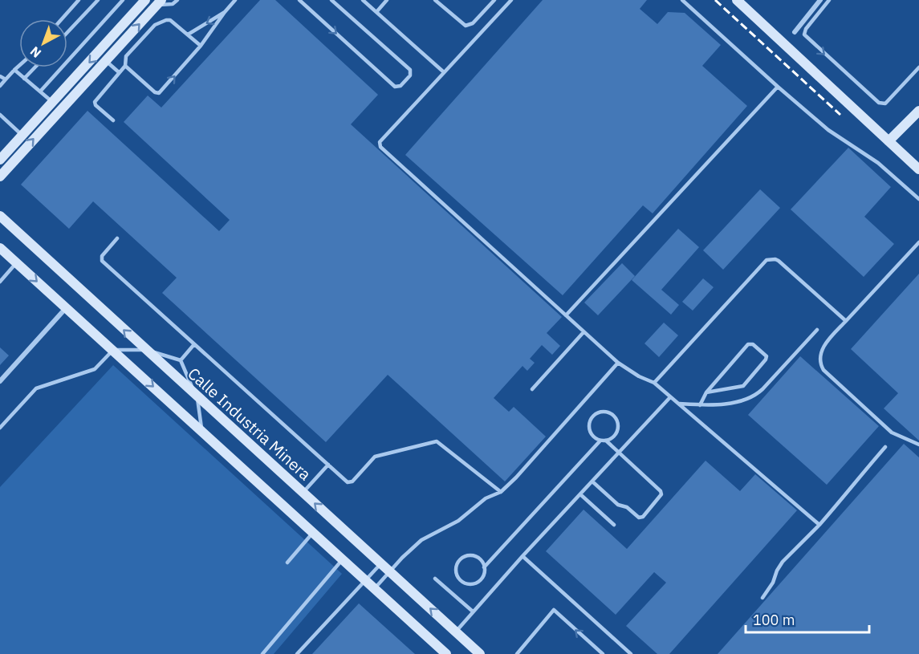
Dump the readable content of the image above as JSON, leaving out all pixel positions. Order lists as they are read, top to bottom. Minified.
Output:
{"streets":{"main road":["Calle Industria Minera"]},"scale_bar":"100 m","north":"bottom left"}
